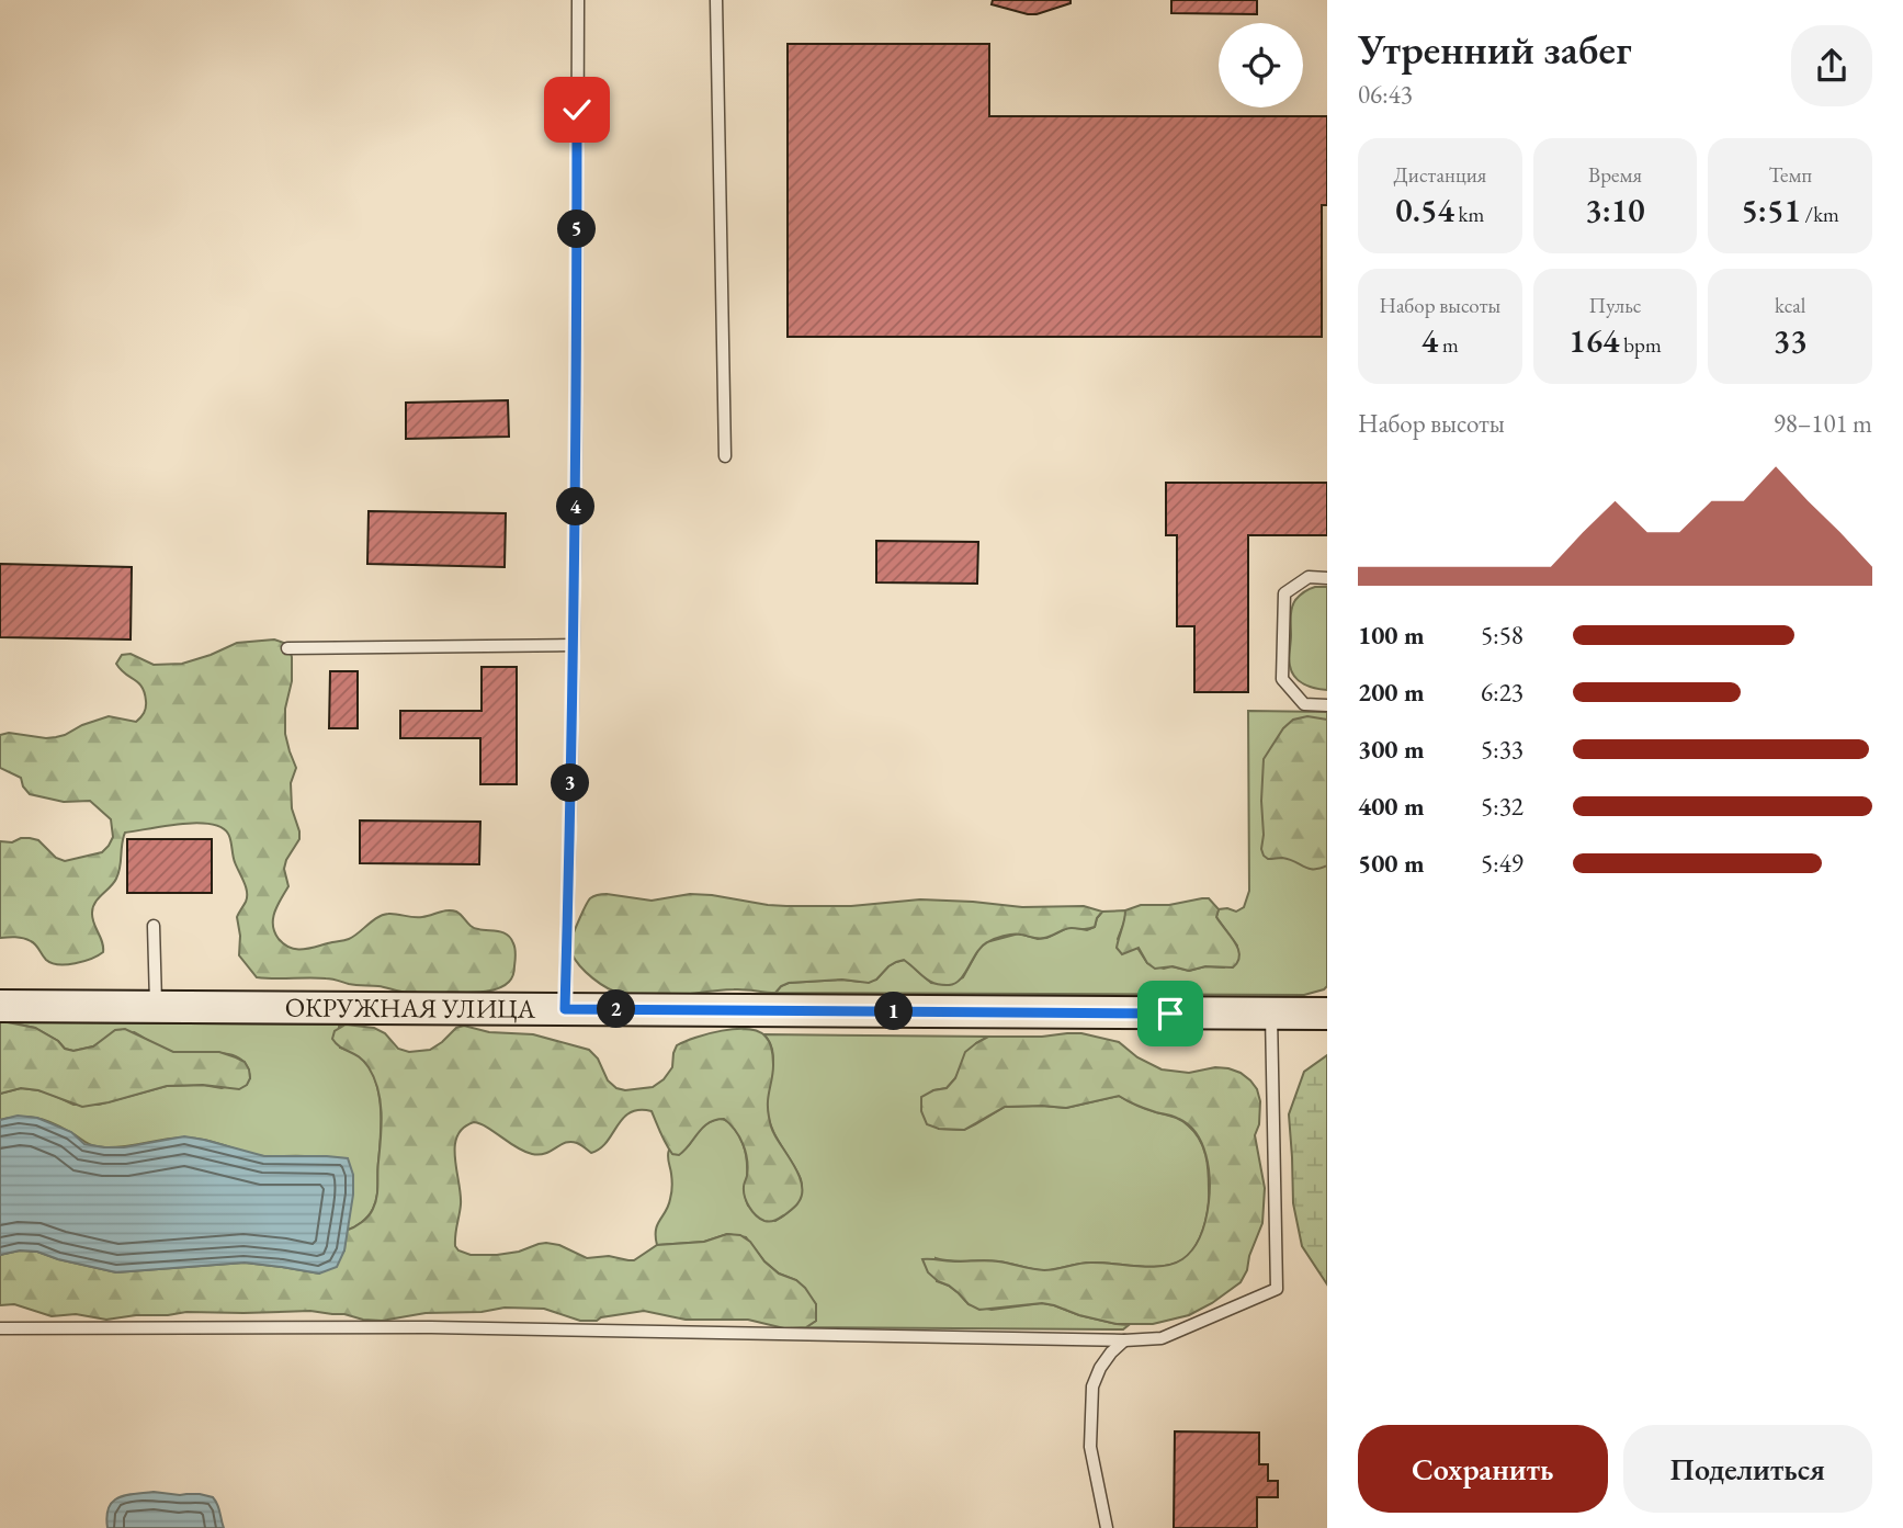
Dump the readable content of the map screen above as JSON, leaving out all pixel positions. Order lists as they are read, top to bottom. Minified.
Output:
{"streets":{"main road":["ОКРУЖНАЯ УЛИЦА"]},"page":{"heading":["Утренний забег","06:43"],"stats":[["Дистанция","0.54 km"],["Время","3:10"],["Темп","5:51 /km"],["Набор высоты","4 m"],["Пульс","164 bpm"],["kcal","33"]],"pins":["5","4","3","2","1"],"chart":["Набор высоты","98–101 m"],"list":[{"name":"100 m","note":"5:58"},{"name":"200 m","note":"6:23"},{"name":"300 m","note":"5:33"},{"name":"400 m","note":"5:32"},{"name":"500 m","note":"5:49"}],"buttons":["Сохранить","Поделиться"]}}
